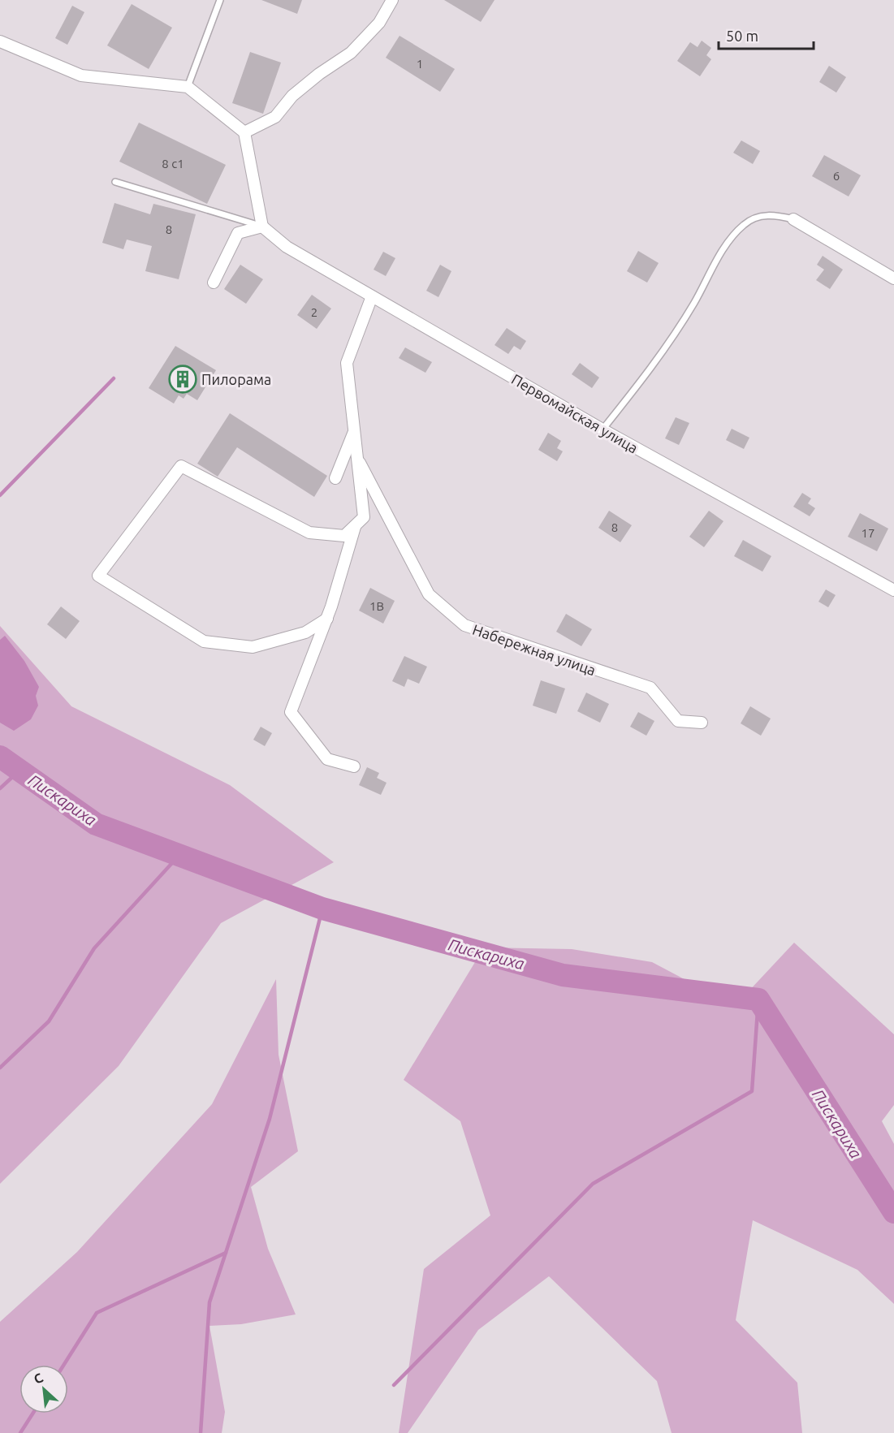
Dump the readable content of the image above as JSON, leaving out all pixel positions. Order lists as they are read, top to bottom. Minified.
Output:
{"streets":{"street":["Первомайская улица","Набережная улица"]},"water":["Пискариха"],"places":{"building":["Пилорама"]},"house_numbers":["1","8 с1","6","8","2","8","17","1В"],"scale_bar":"50 m","north":"top left"}
